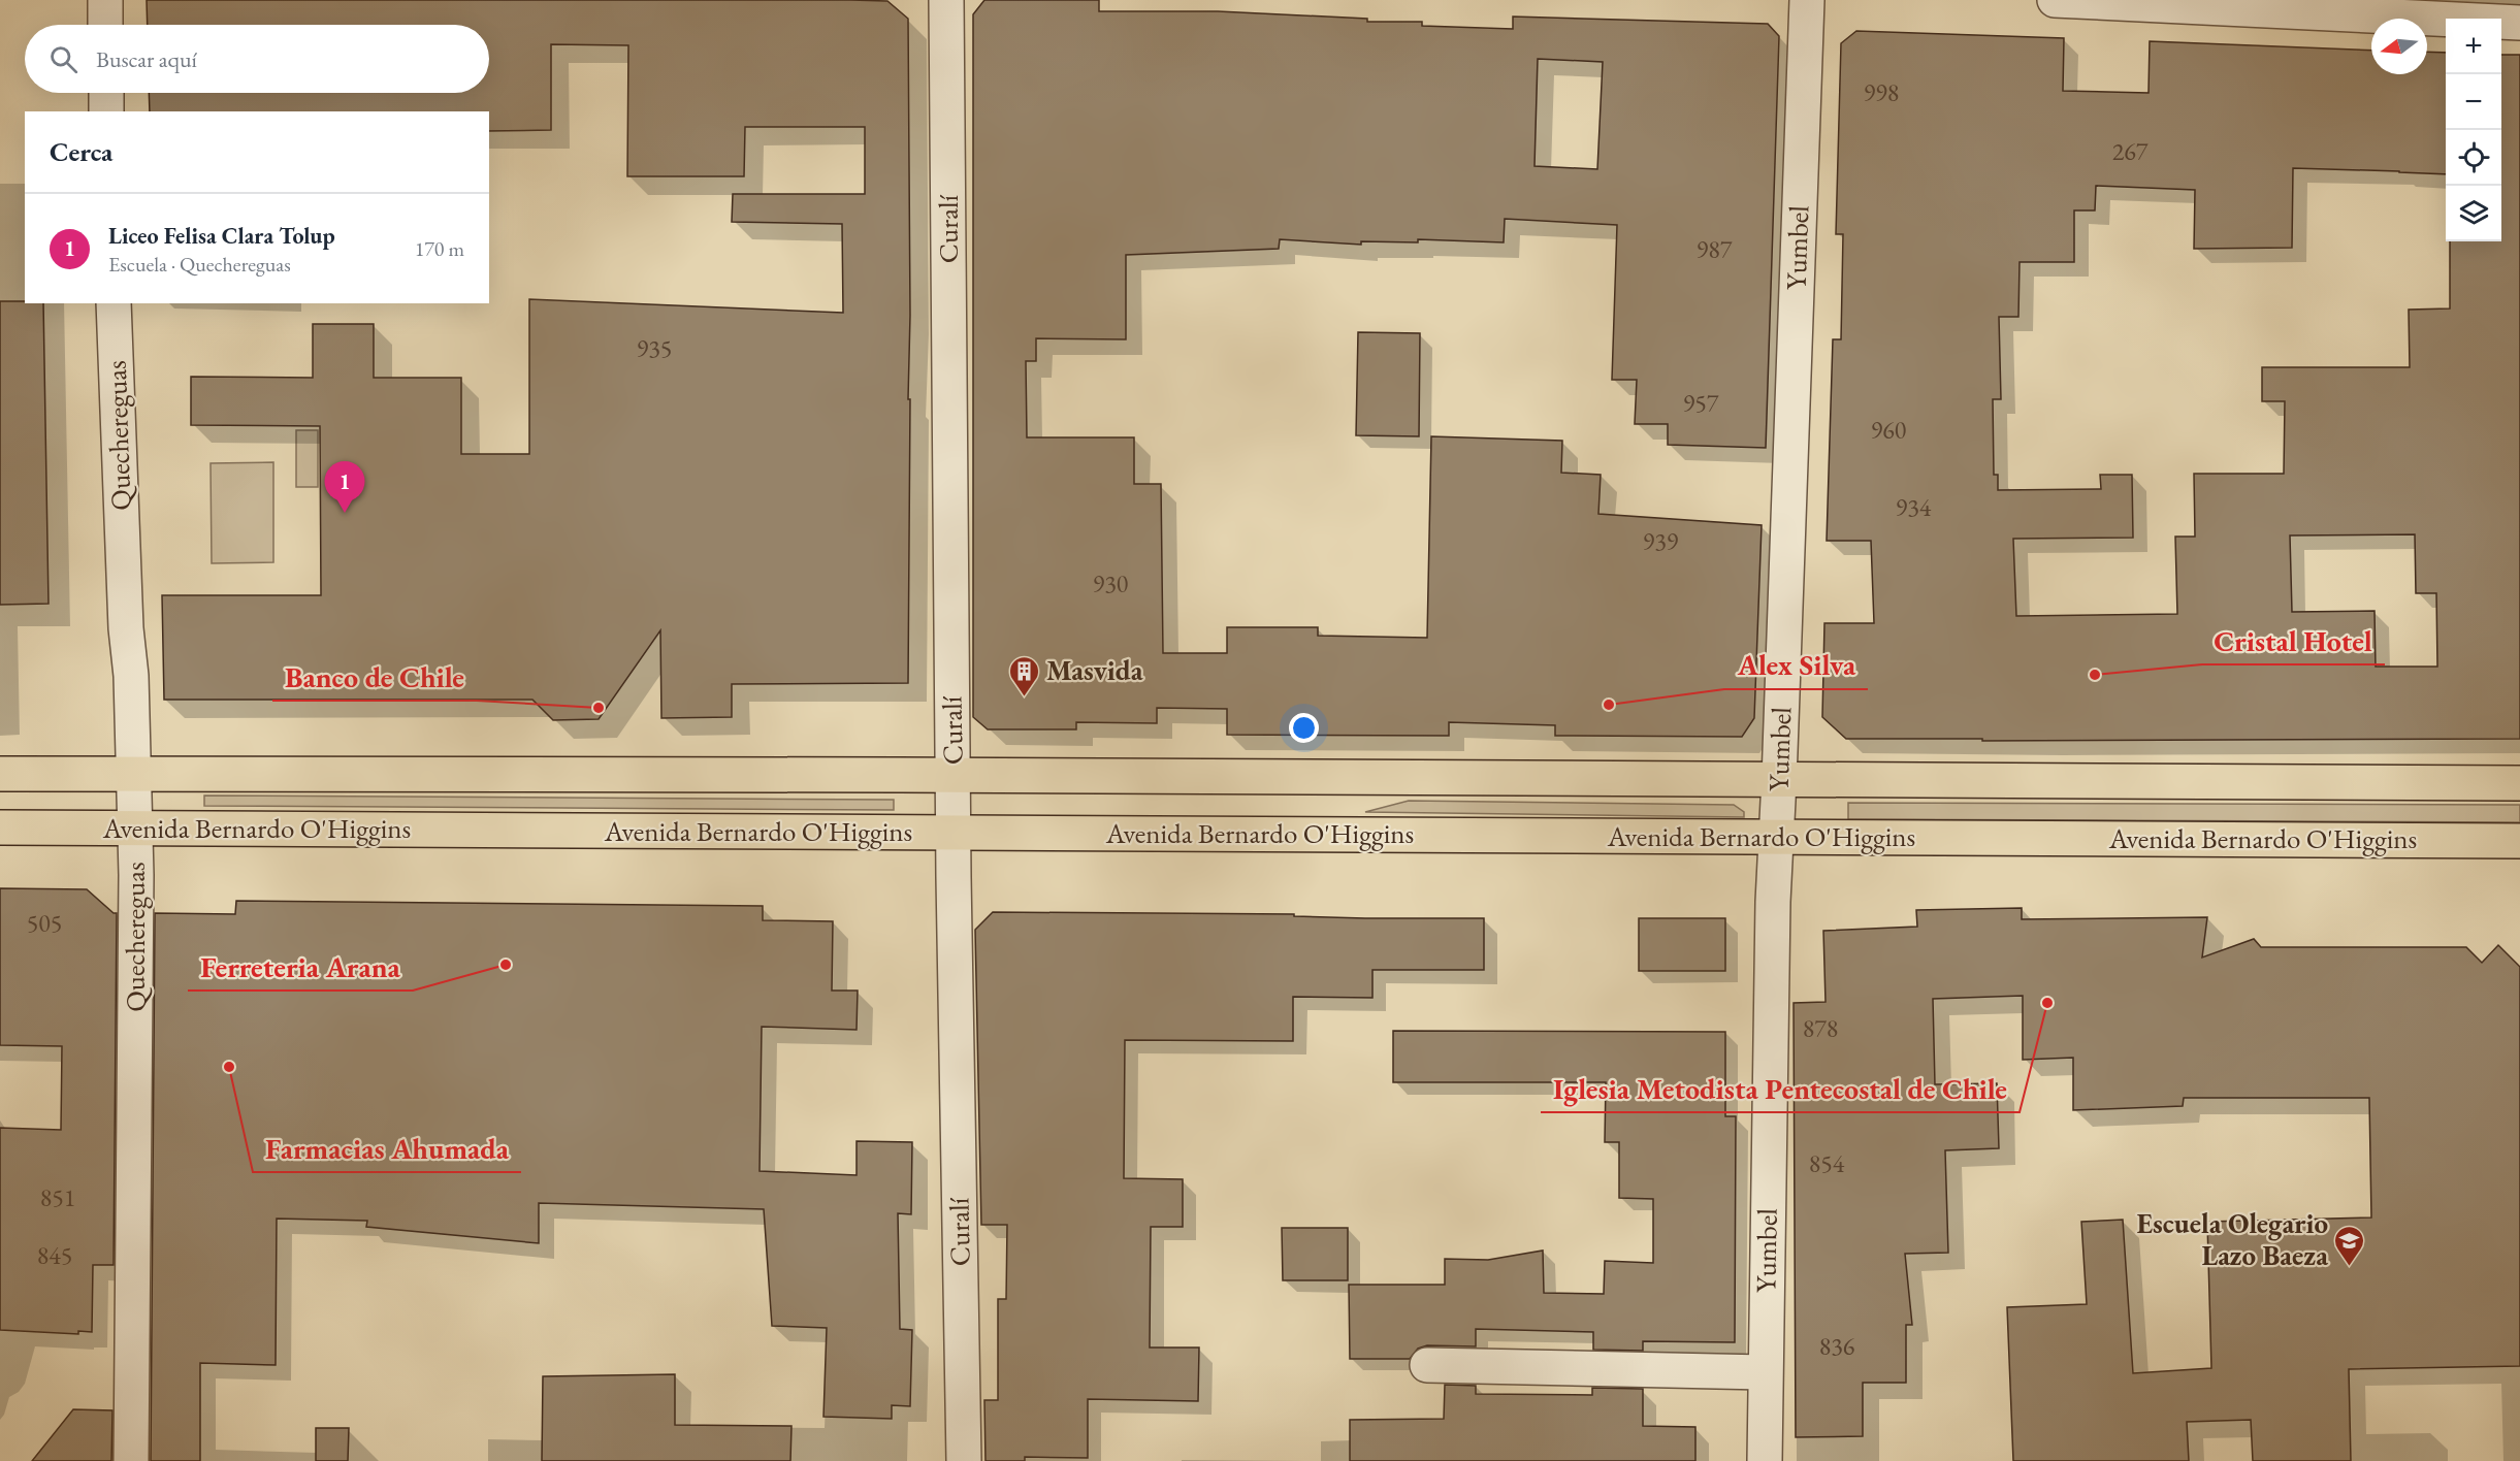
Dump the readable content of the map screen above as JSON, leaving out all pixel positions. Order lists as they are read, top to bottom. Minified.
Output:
{"streets":{"main road":["Avenida Bernardo O'Higgins"],"street":["Curalí","Yumbel","Quechereguas"]},"crossings":[["Curalí","Avenida Bernardo O'Higgins"],["Yumbel","Avenida Bernardo O'Higgins"],["Quechereguas","Avenida Bernardo O'Higgins"]],"places":{"other":["Cristal Hotel","Alex Silva","Banco de Chile","Ferreteria Arana","Iglesia Metodista Pentecostal de Chile","Farmacias Ahumada"],"building":["Masvida"],"school or university":["Escuela Olegario Lazo Baeza"]},"house_numbers":["998","267","987","935","957","960","934","939","930","505","878","854","851","845","836"],"north":"left","page":{"map_buttons":["+","−"],"search":"Buscar aquí","heading":"Cerca","list":[{"mark":"1","name":"Liceo Felisa Clara Tolup","note":"Escuela · Quechereguas","value":"170 m"}],"pins":"1"}}
